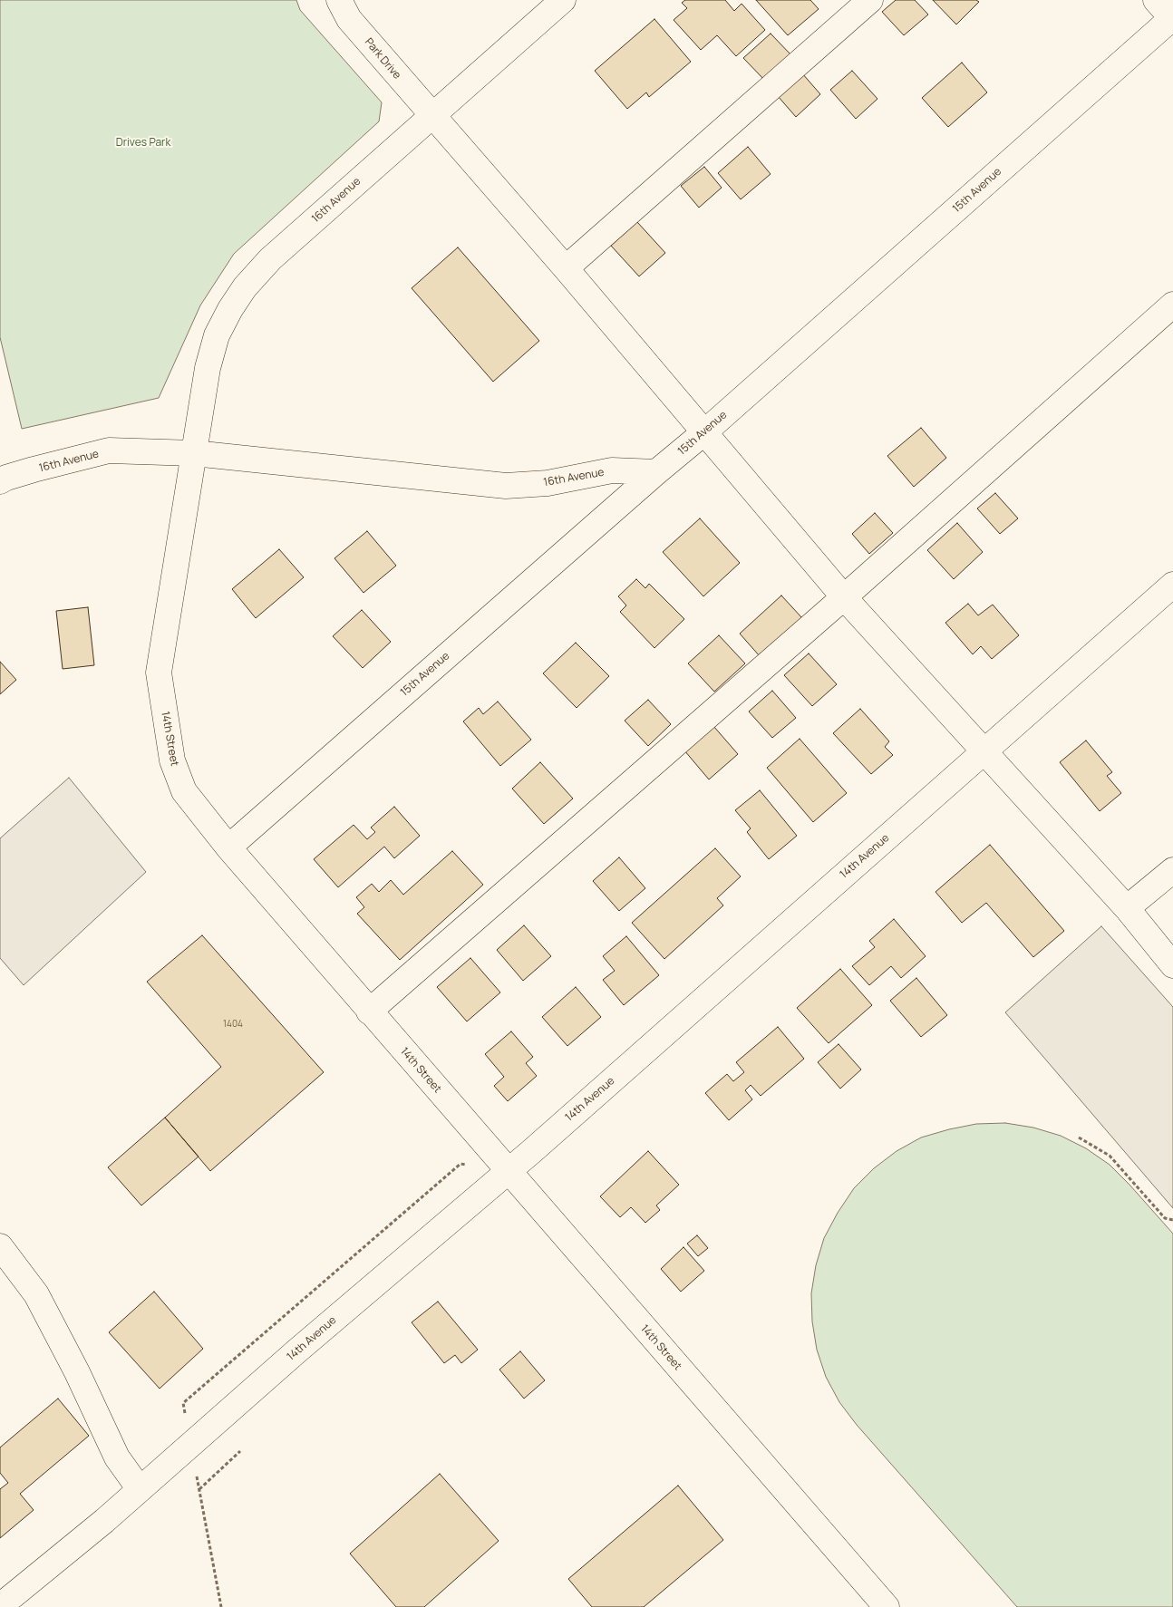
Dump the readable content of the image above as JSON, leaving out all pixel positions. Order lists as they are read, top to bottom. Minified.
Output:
{"streets":{"street":["Park Drive","15th Avenue","16th Avenue","14th Street","14th Avenue"]},"crossings":[["Park Drive","15th Avenue"],["Park Drive","16th Avenue"],["Park Drive","14th Avenue"],["15th Avenue","16th Avenue"],["15th Avenue","14th Street"],["16th Avenue","14th Street"],["14th Street","14th Avenue"]],"parks":["Drives Park"],"house_numbers":["1404"]}
